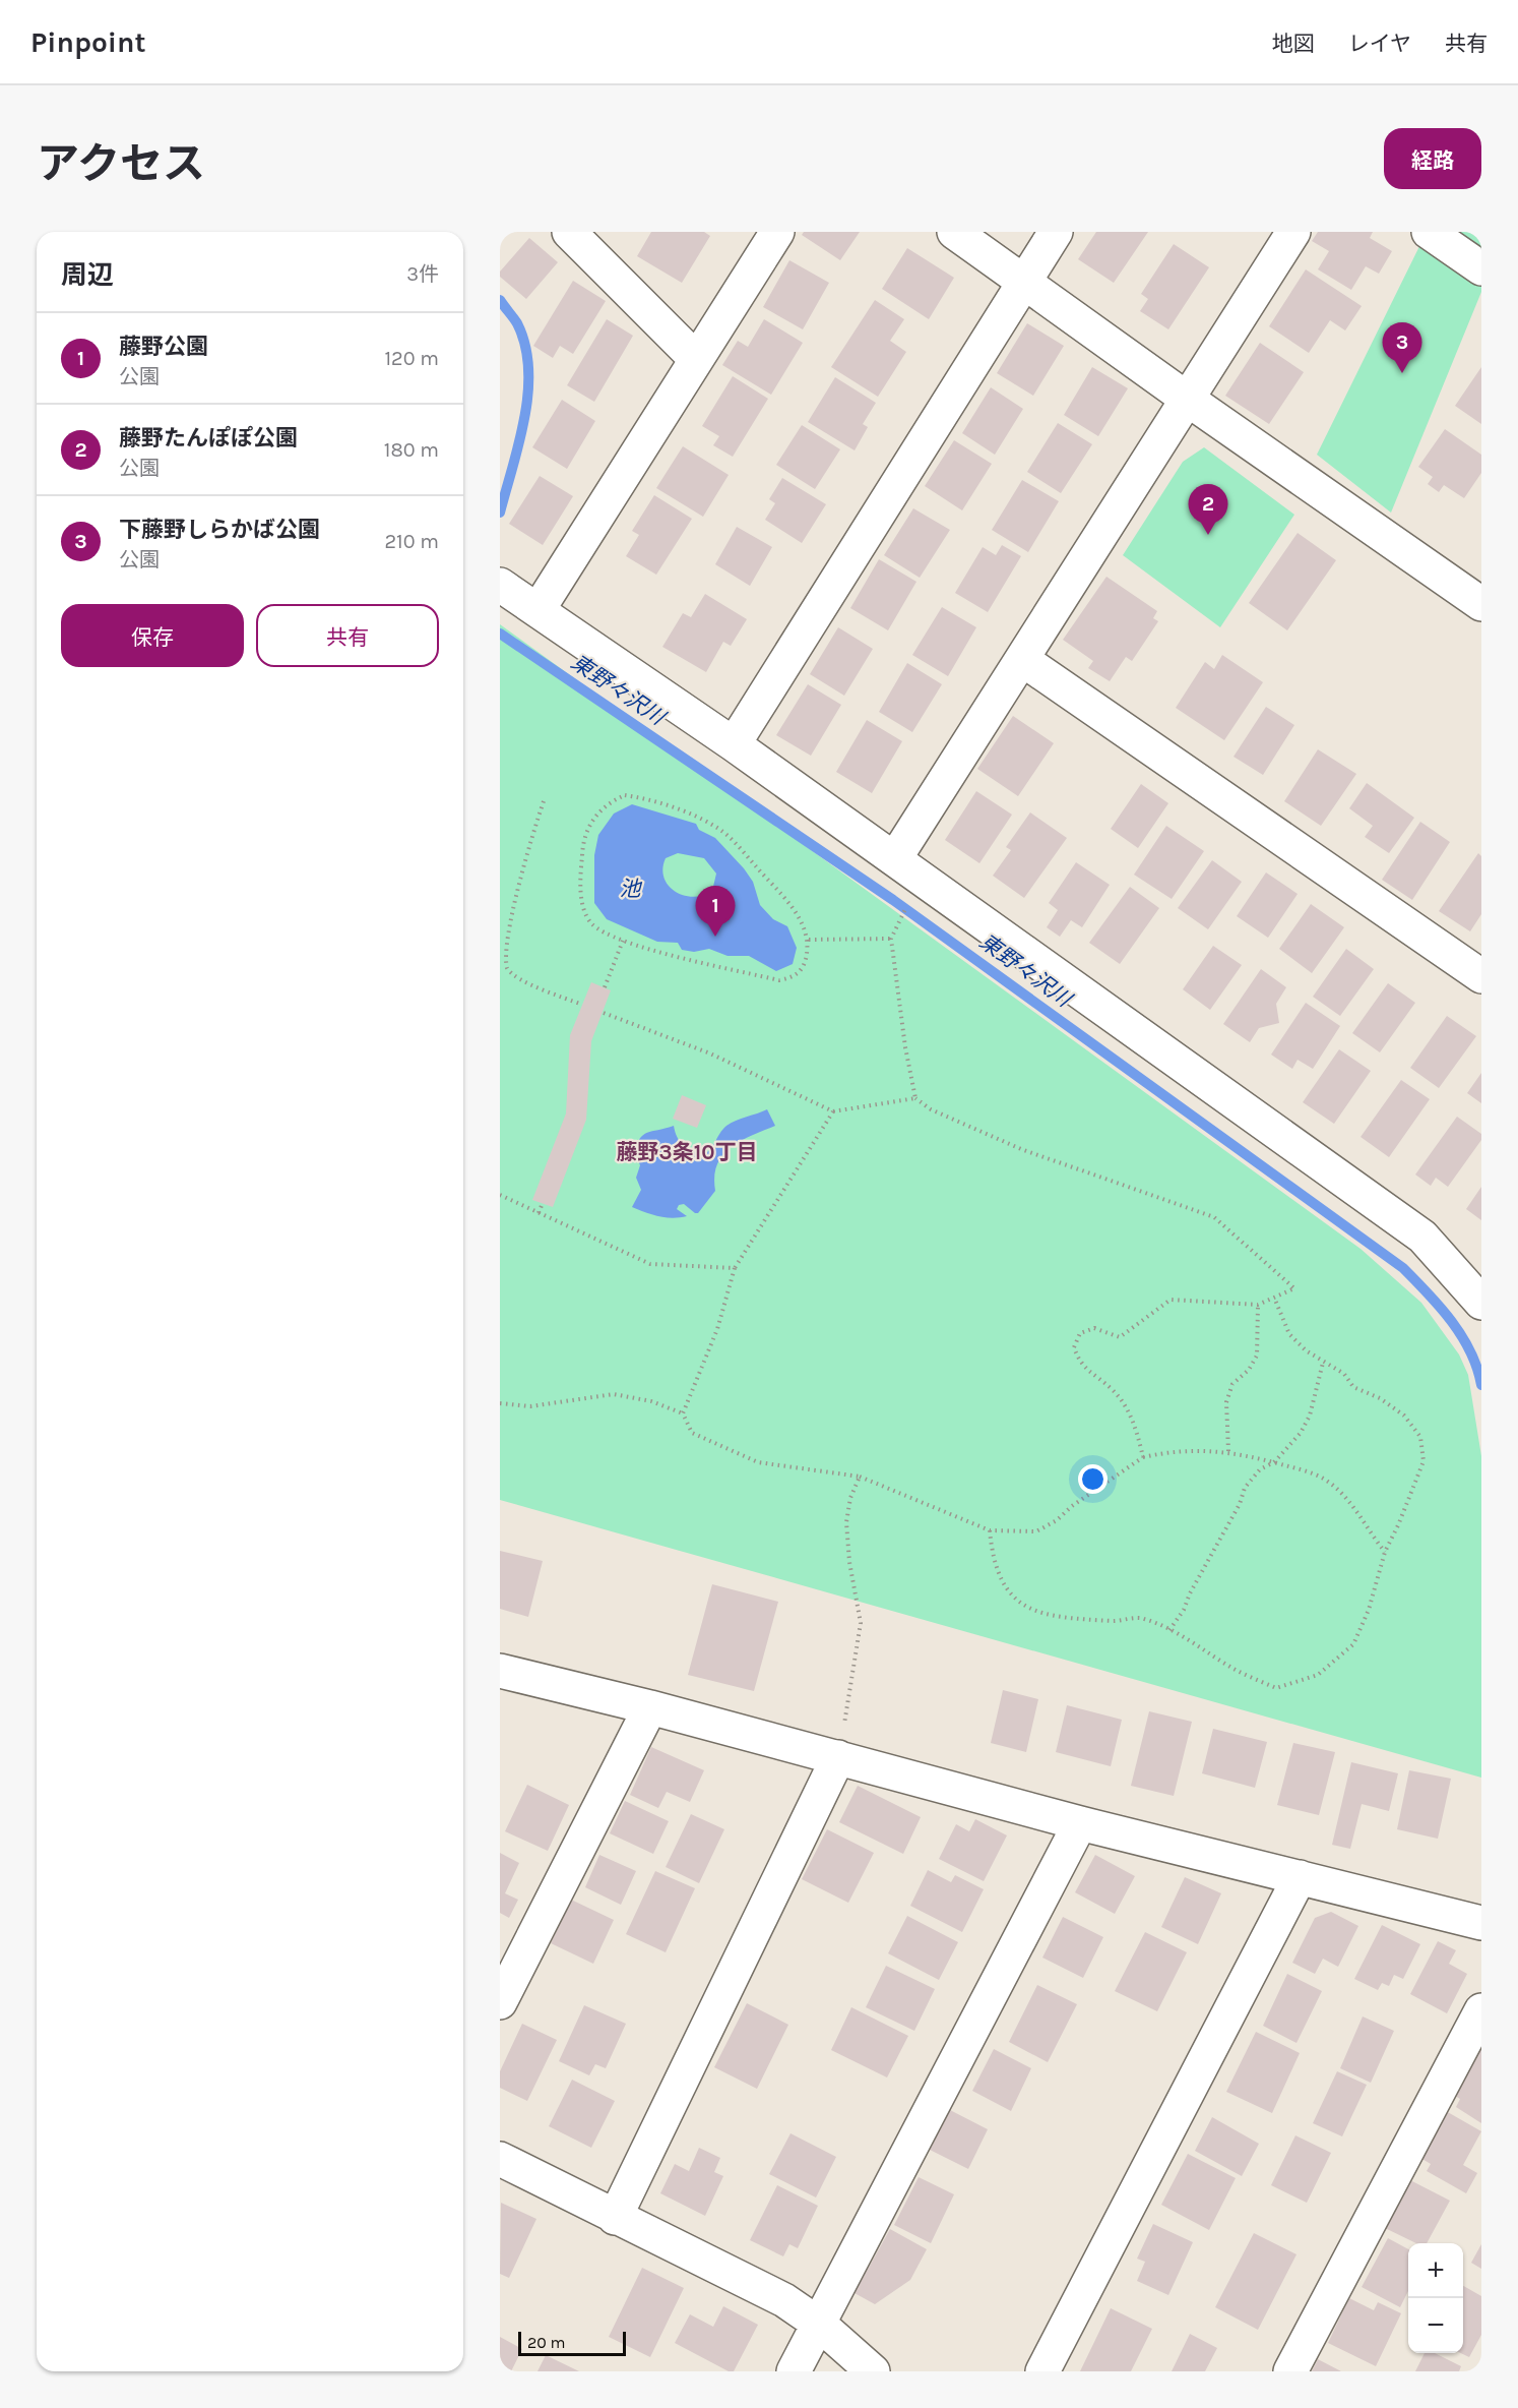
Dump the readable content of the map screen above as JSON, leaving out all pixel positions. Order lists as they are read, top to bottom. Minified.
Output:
{"districts":["藤野3条10丁目"],"water":["東野々沢川","池"],"scale_bar":"20 m","page":{"header":"Pinpoint","nav":["地図","レイヤ","共有"],"title":"アクセス","buttons":["経路",["保存","共有"]],"heading":["周辺","3件"],"list":[{"mark":"1","name":"藤野公園","note":"公園","value":"120 m"},{"mark":"2","name":"藤野たんぽぽ公園","note":"公園","value":"180 m"},{"mark":"3","name":"下藤野しらかば公園","note":"公園","value":"210 m"}],"pins":["3","2","1"],"map_buttons":["+","−"],"scale":"20 m"}}
